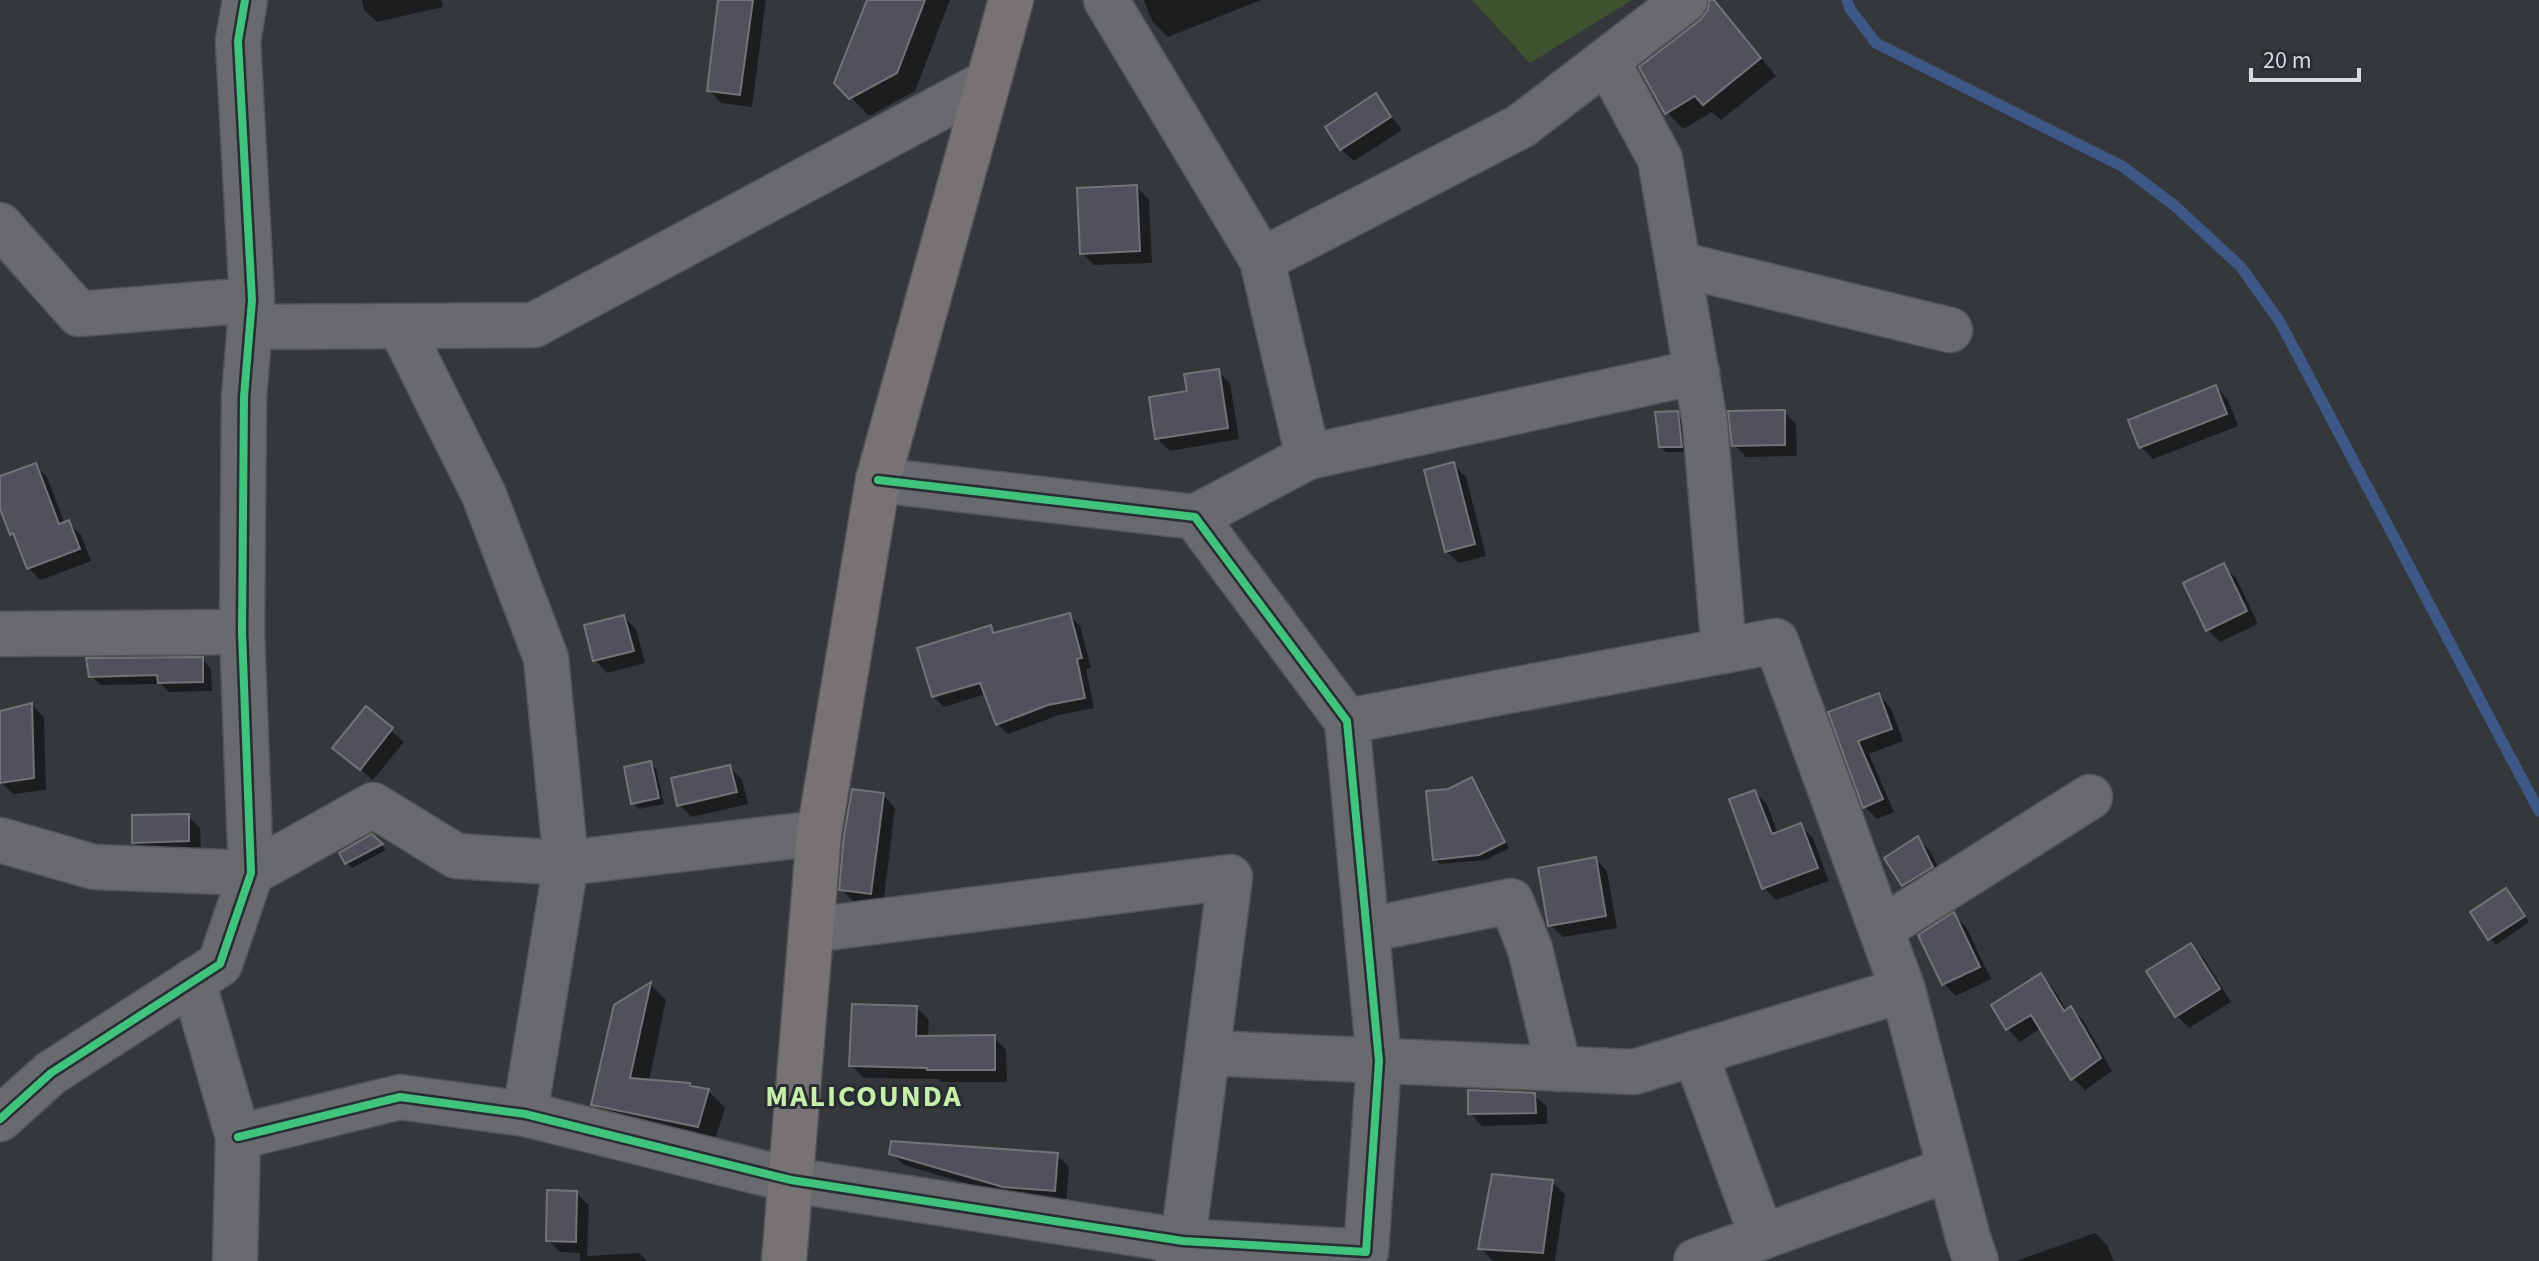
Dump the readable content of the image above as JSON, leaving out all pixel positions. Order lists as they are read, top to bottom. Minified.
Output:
{"districts":["MALICOUNDA"],"scale_bar":"20 m"}
